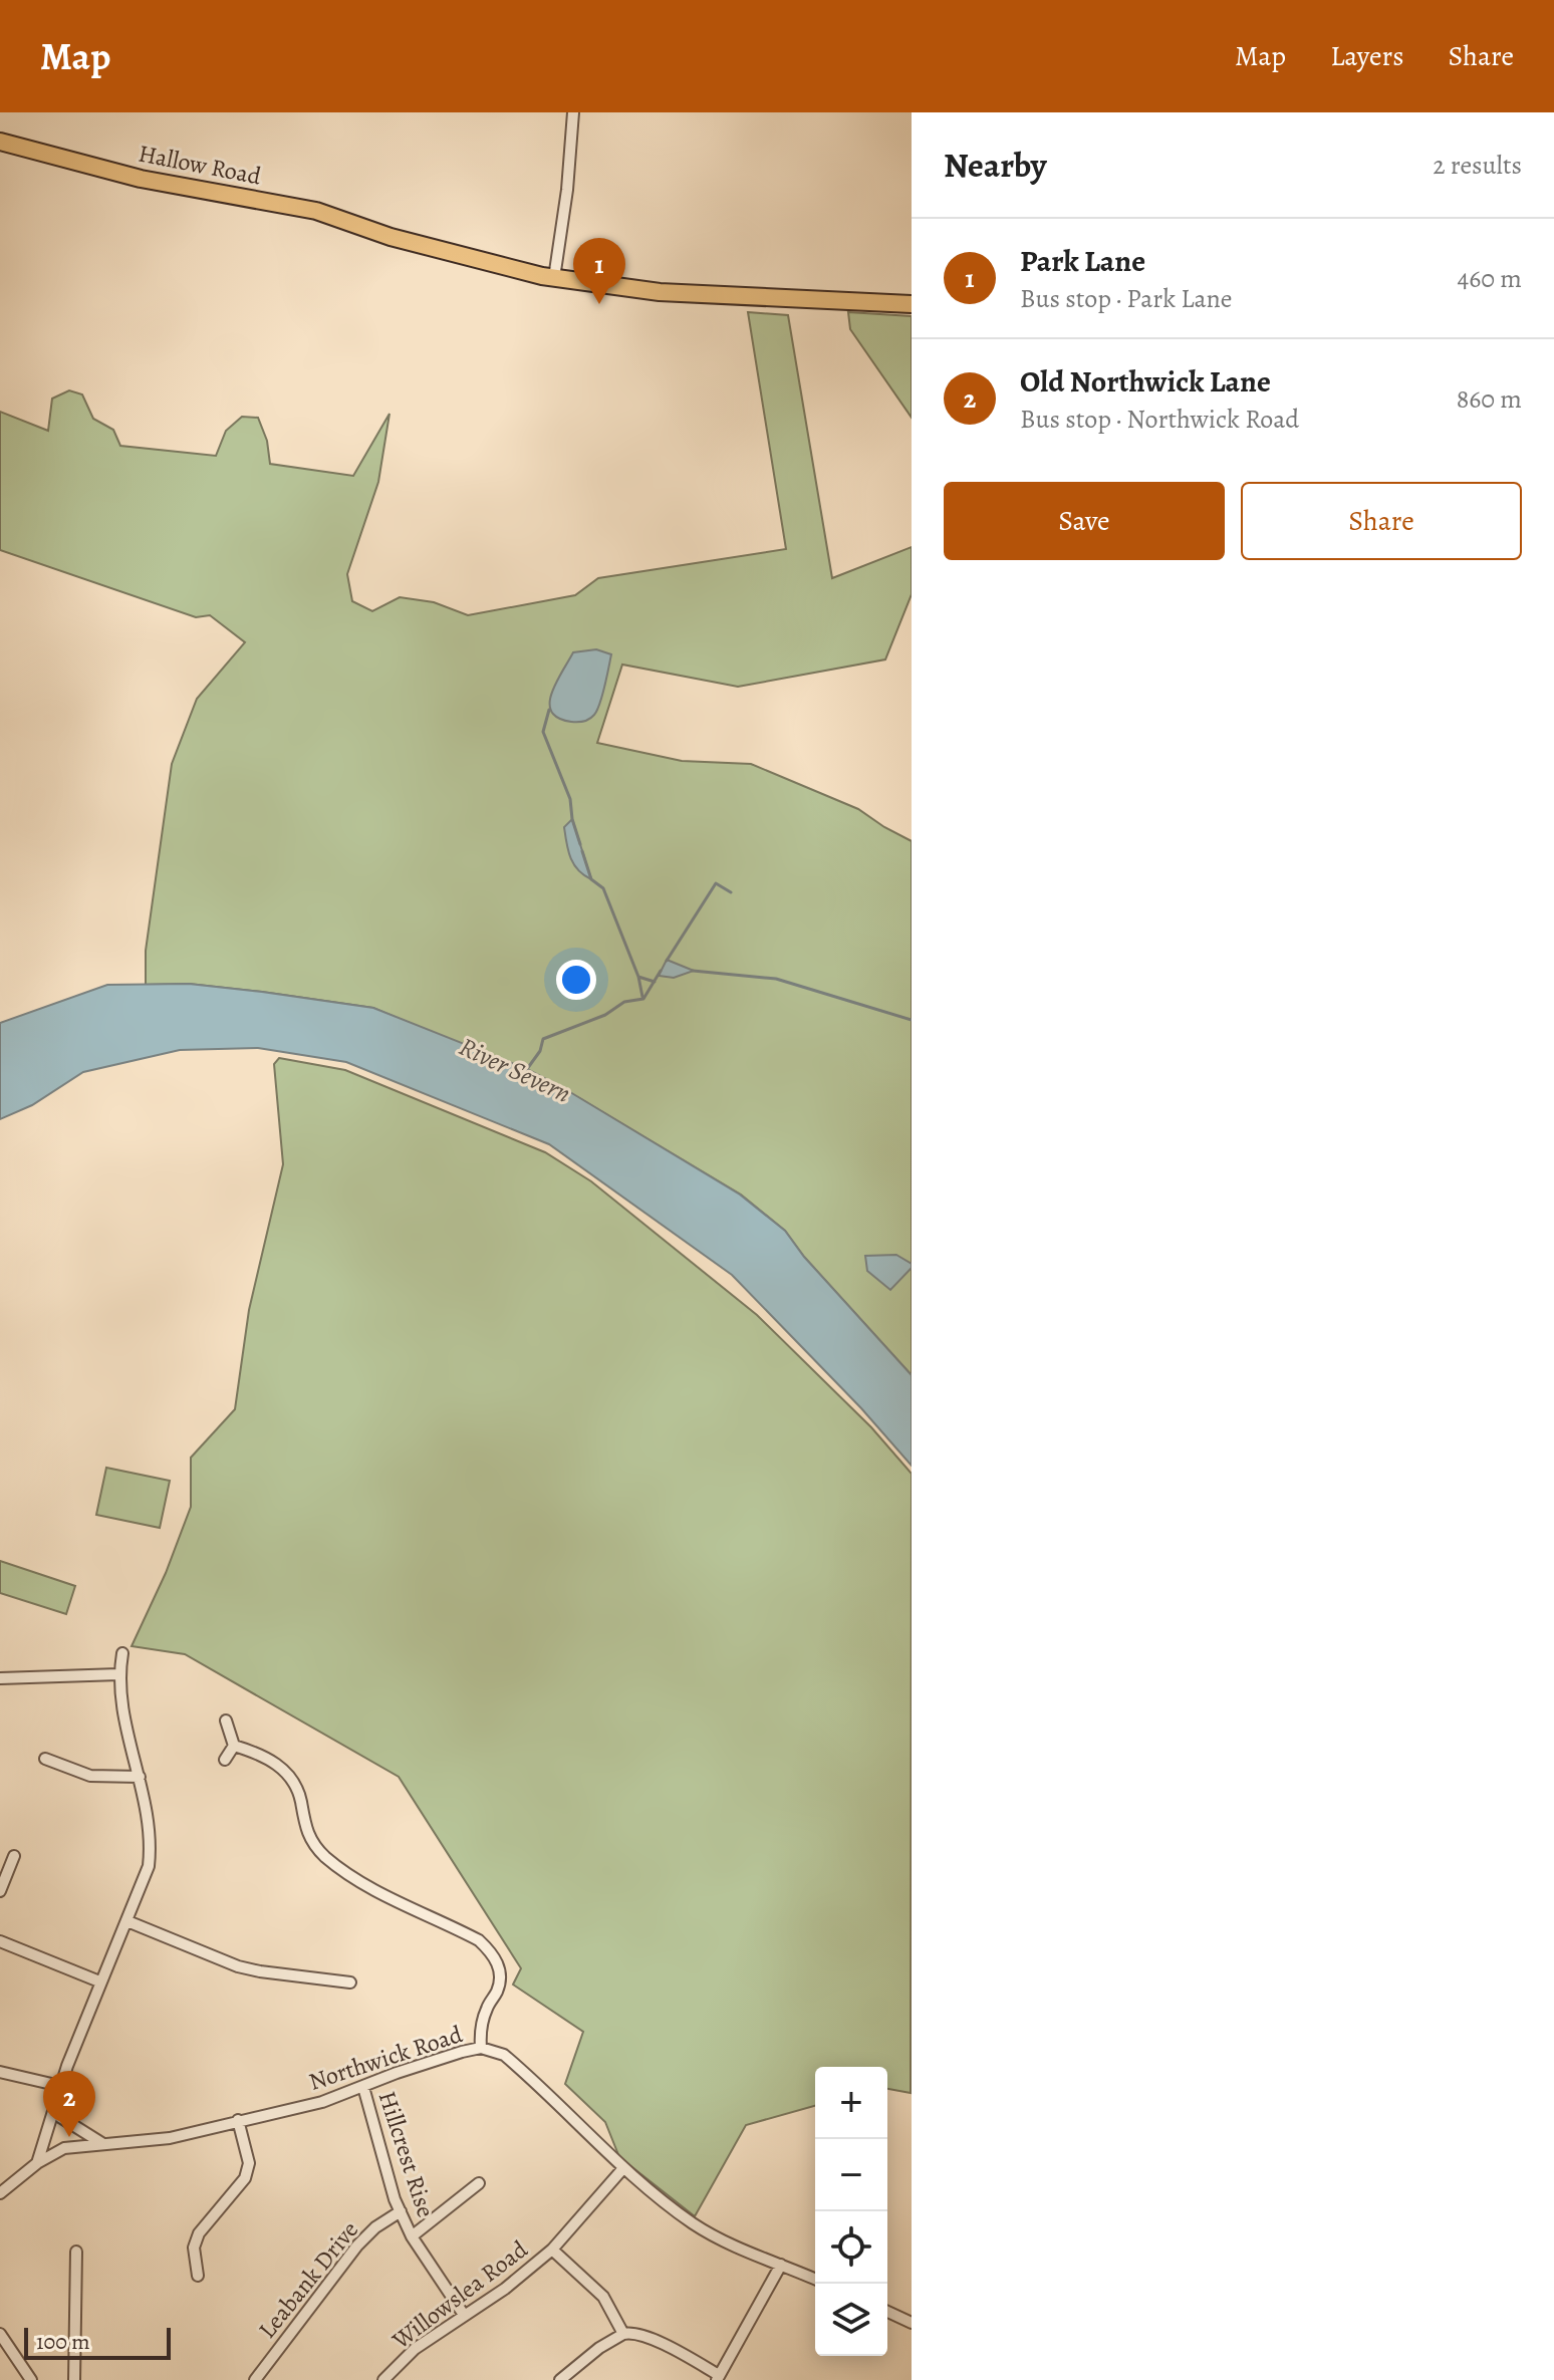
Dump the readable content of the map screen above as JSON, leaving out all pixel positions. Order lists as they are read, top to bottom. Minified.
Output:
{"streets":{"main road":["Hallow Road"],"street":["Northwick Road","Hillcrest Rise","Leabank Drive","Willowslea Road"]},"crossings":[["Northwick Road","Hillcrest Rise"],["Northwick Road","Willowslea Road"],["Hillcrest Rise","Leabank Drive"],["Hillcrest Rise","Willowslea Road"]],"water":["River Severn"],"scale_bar":"100 m","page":{"header":"Map","nav":["Map","Layers","Share"],"heading":["Nearby","2 results"],"list":[{"mark":"1","name":"Park Lane","note":"Bus stop · Park Lane","value":"460 m"},{"mark":"2","name":"Old Northwick Lane","note":"Bus stop · Northwick Road","value":"860 m"}],"pins":["1","2"],"buttons":["Save","Share"],"map_buttons":["+","−"],"scale":"100 m"}}
